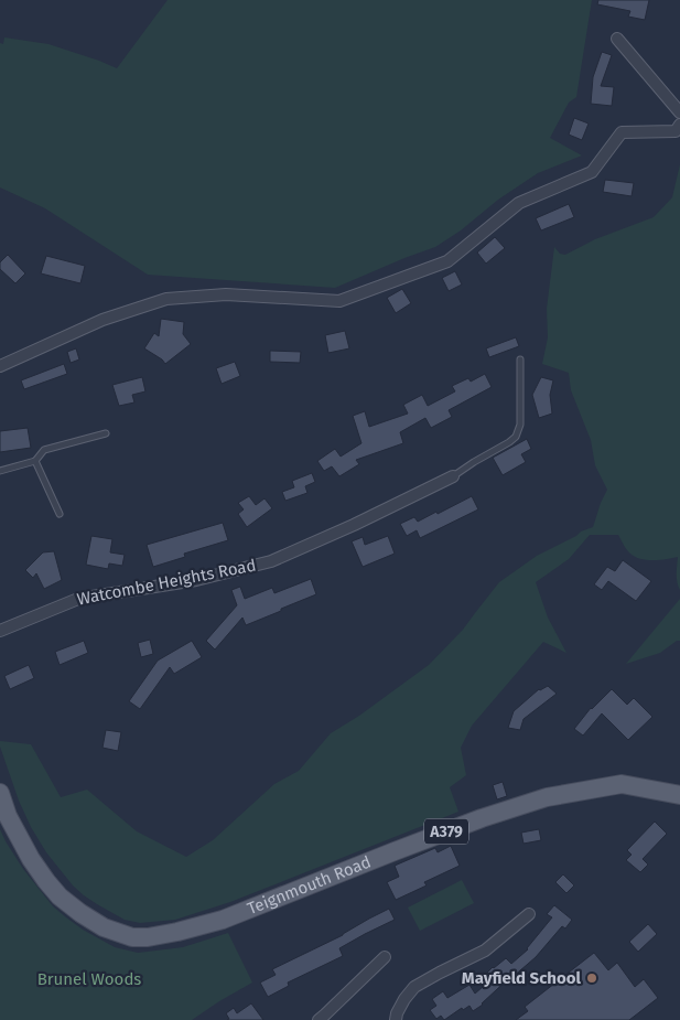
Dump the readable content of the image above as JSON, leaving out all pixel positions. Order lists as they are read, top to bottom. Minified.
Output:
{"streets":{"main road":["A379","Teignmouth Road"],"street":["Watcombe Heights Road"]},"parks":["Brunel Woods"],"places":["Mayfield School"]}
